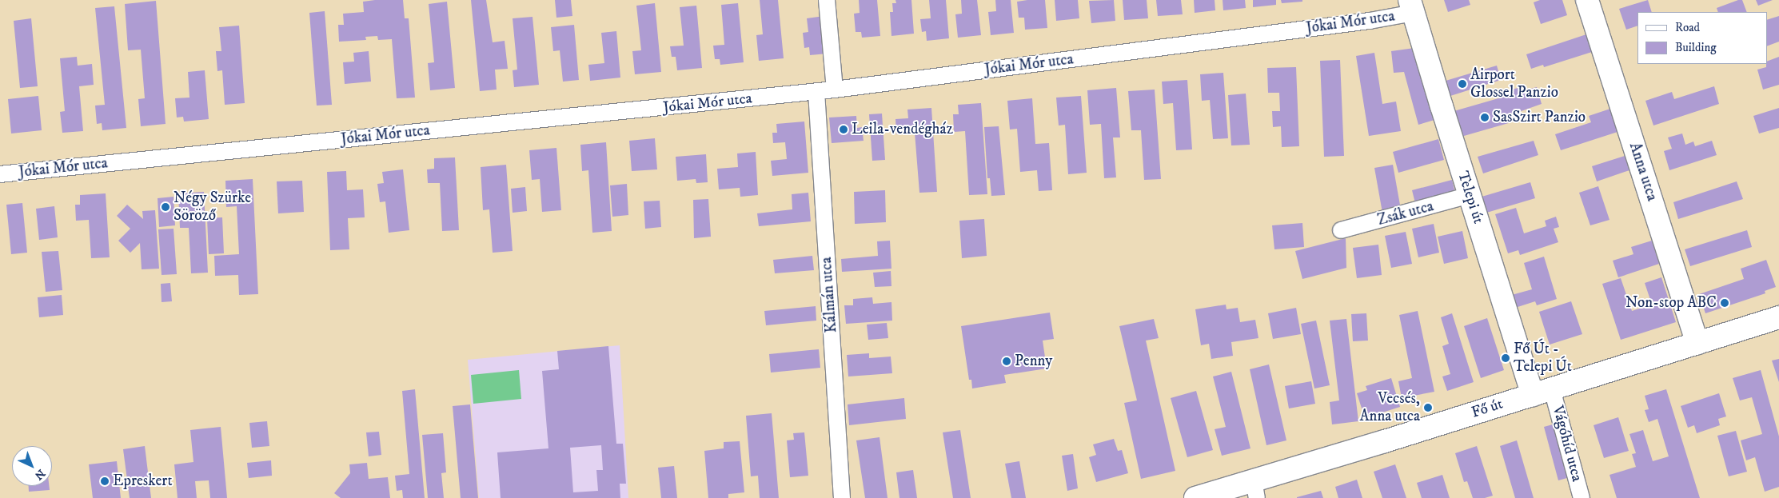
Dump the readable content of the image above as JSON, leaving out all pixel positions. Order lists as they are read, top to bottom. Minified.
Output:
{"streets":{"main road":["Anna utca","Telepi út","Fő út"],"street":["Jókai Mór utca","Zsák utca","Kálmán utca","Vágóhíd utca"]},"crossings":[["Jókai Mór utca","Telepi út"],["Jókai Mór utca","Kálmán utca"],["Anna utca","Fő út"],["Telepi út","Zsák utca"],["Telepi út","Fő út"],["Telepi út","Vágóhíd utca"],["Fő út","Vágóhíd utca"]],"places":["Airport Glossel Panzio","SasSzirt Panzio","Leila-vendégház","Négy Szürke Söröző","Non-stop ABC","Fő Út - Telepi Út","Penny","Vecsés, Anna utca","Epreskert"],"legend":["Road","Building"],"north":"bottom right"}
